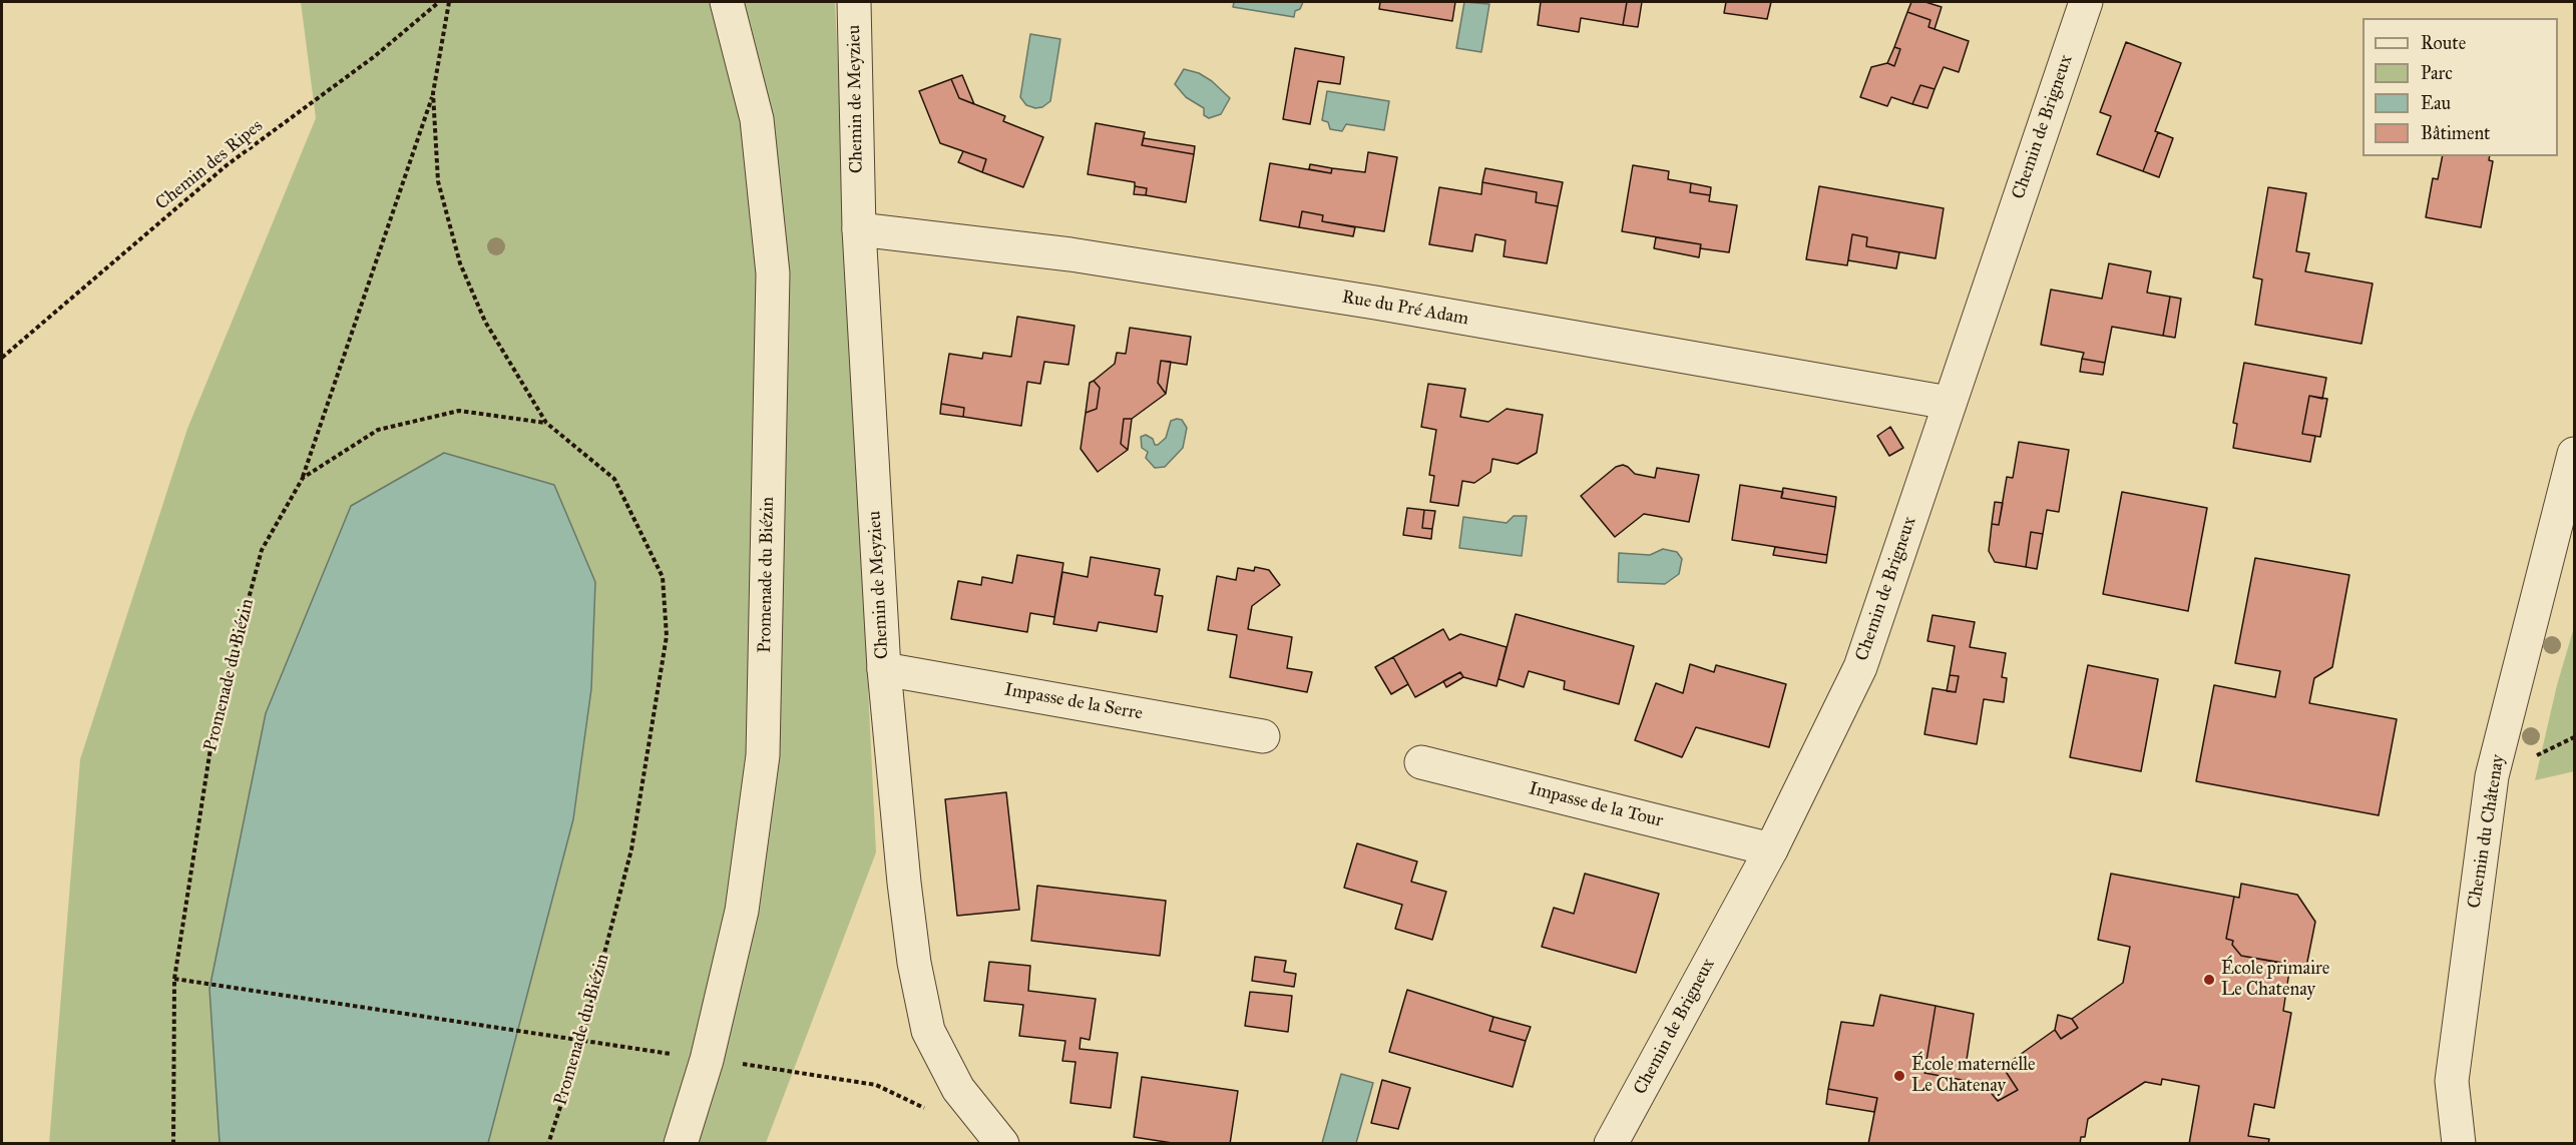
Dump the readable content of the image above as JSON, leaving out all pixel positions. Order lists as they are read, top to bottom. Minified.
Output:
{"streets":{"street":["Chemin de Meyzieu","Chemin de Brigneux","Rue du Pré Adam","Promenade du Biézin","Impasse de la Serre","Impasse de la Tour","Chemin du Châtenay"],"path":["Chemin des Ripes"]},"crossings":[["Chemin de Meyzieu","Rue du Pré Adam"],["Chemin de Meyzieu","Impasse de la Serre"],["Chemin de Brigneux","Rue du Pré Adam"],["Chemin de Brigneux","Impasse de la Tour"]],"places":["École primaire Le Chatenay","École maternelle Le Chatenay"],"legend":["Route","Parc","Eau","Bâtiment"]}
